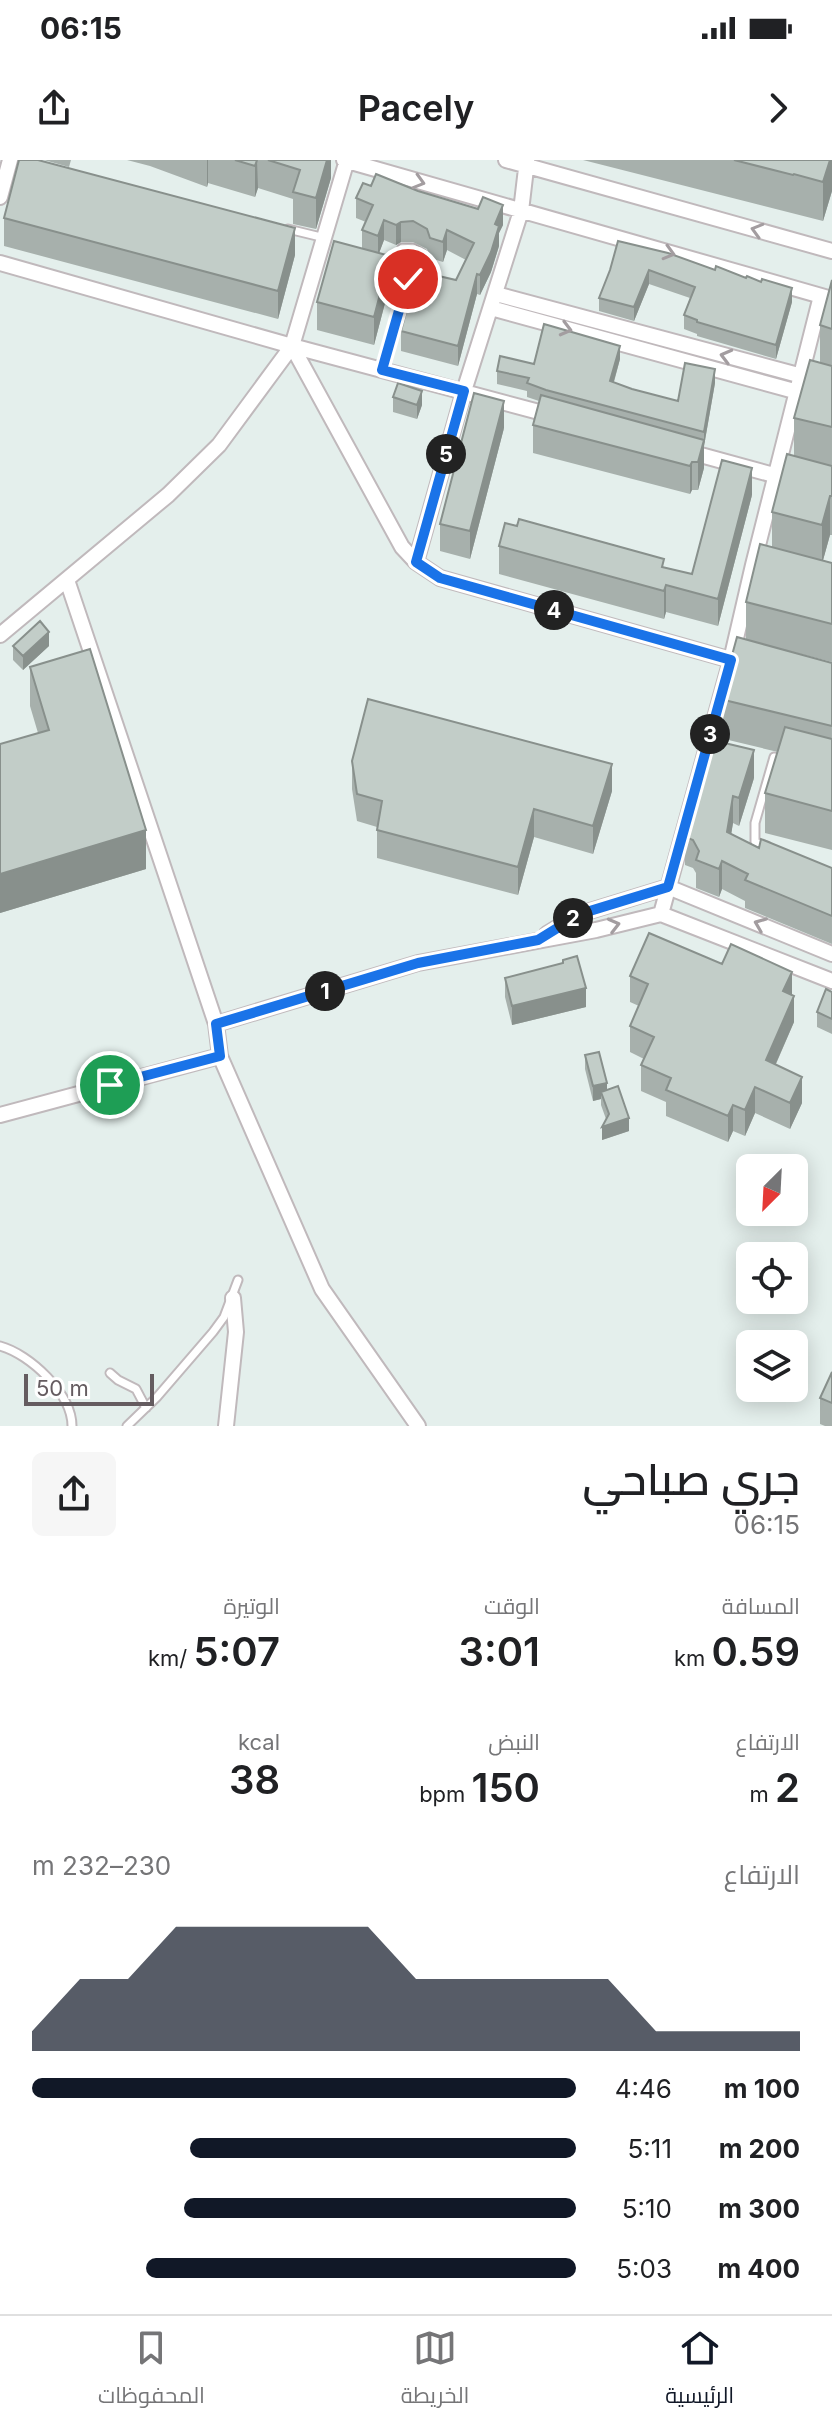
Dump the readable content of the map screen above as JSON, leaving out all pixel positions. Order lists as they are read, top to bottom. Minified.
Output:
{"scale_bar":"50 m","north":"bottom left","page":{"status":"06:15","header":"Pacely","pins":["5","4","3","2","1"],"scale":"50 m","heading":["جري صباحي","06:15"],"stats":[["المسافة","0.59 km"],["الوقت","3:01"],["الوتيرة","5:07 /km"],["الارتفاع","2 m"],["النبض","150 bpm"],["kcal","38"]],"chart":["الارتفاع","230–232 m"],"list":[{"name":"100 m","note":"4:46"},{"name":"200 m","note":"5:11"},{"name":"300 m","note":"5:10"},{"name":"400 m","note":"5:03"}],"tabs":["الرئيسية","الخريطة","المحفوظات"]}}
